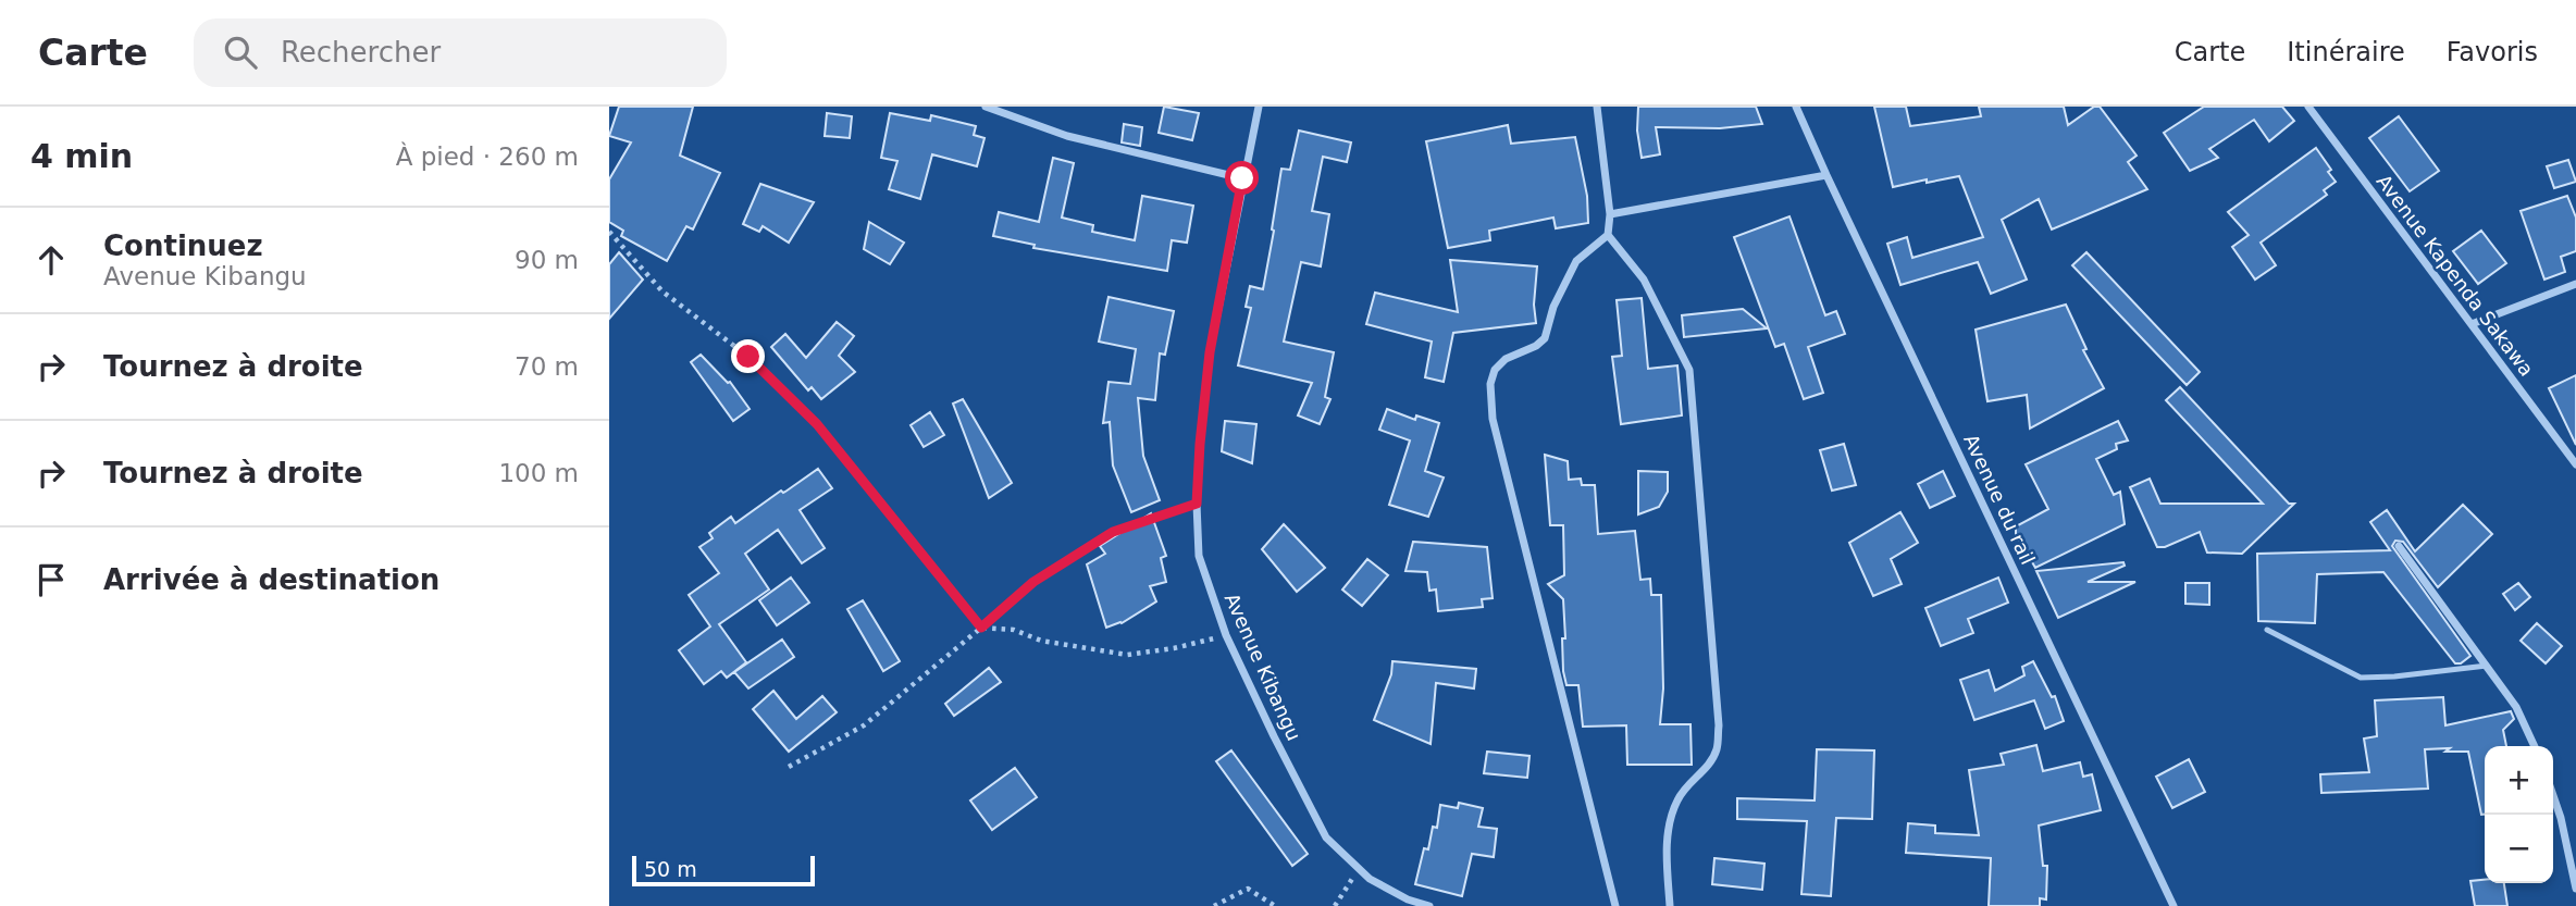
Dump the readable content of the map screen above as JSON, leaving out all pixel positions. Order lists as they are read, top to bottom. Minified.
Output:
{"streets":{"street":["Avenue Kapenda Sakawa","Avenue du rail","Avenue Kibangu"]},"scale_bar":"50 m","page":{"header":"Carte","search":"Rechercher","nav":["Carte","Itinéraire","Favoris"],"heading":["4 min","À pied · 260 m"],"list":[["Continuez","Avenue Kibangu","90 m"],["Tournez à droite","70 m"],["Tournez à droite","100 m"],"Arrivée à destination"],"map_buttons":["+","−"],"scale":"50 m"}}
